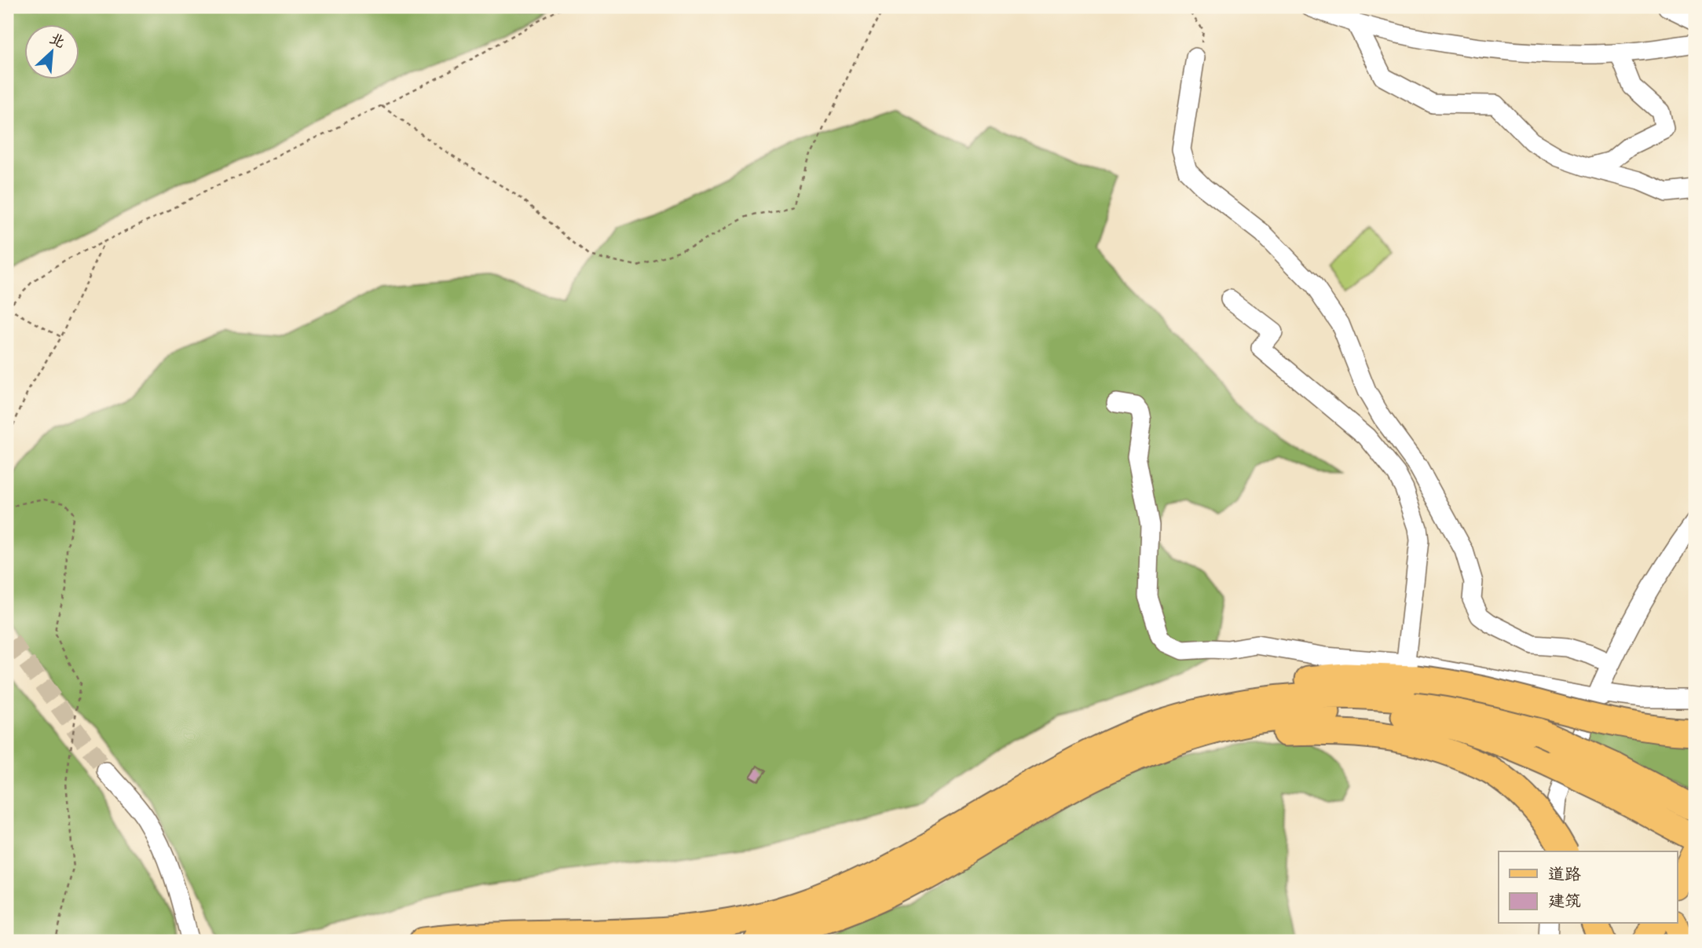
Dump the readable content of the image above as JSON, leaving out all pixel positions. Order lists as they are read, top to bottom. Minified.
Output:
{"legend":["道路","建筑"],"north":"top right"}
